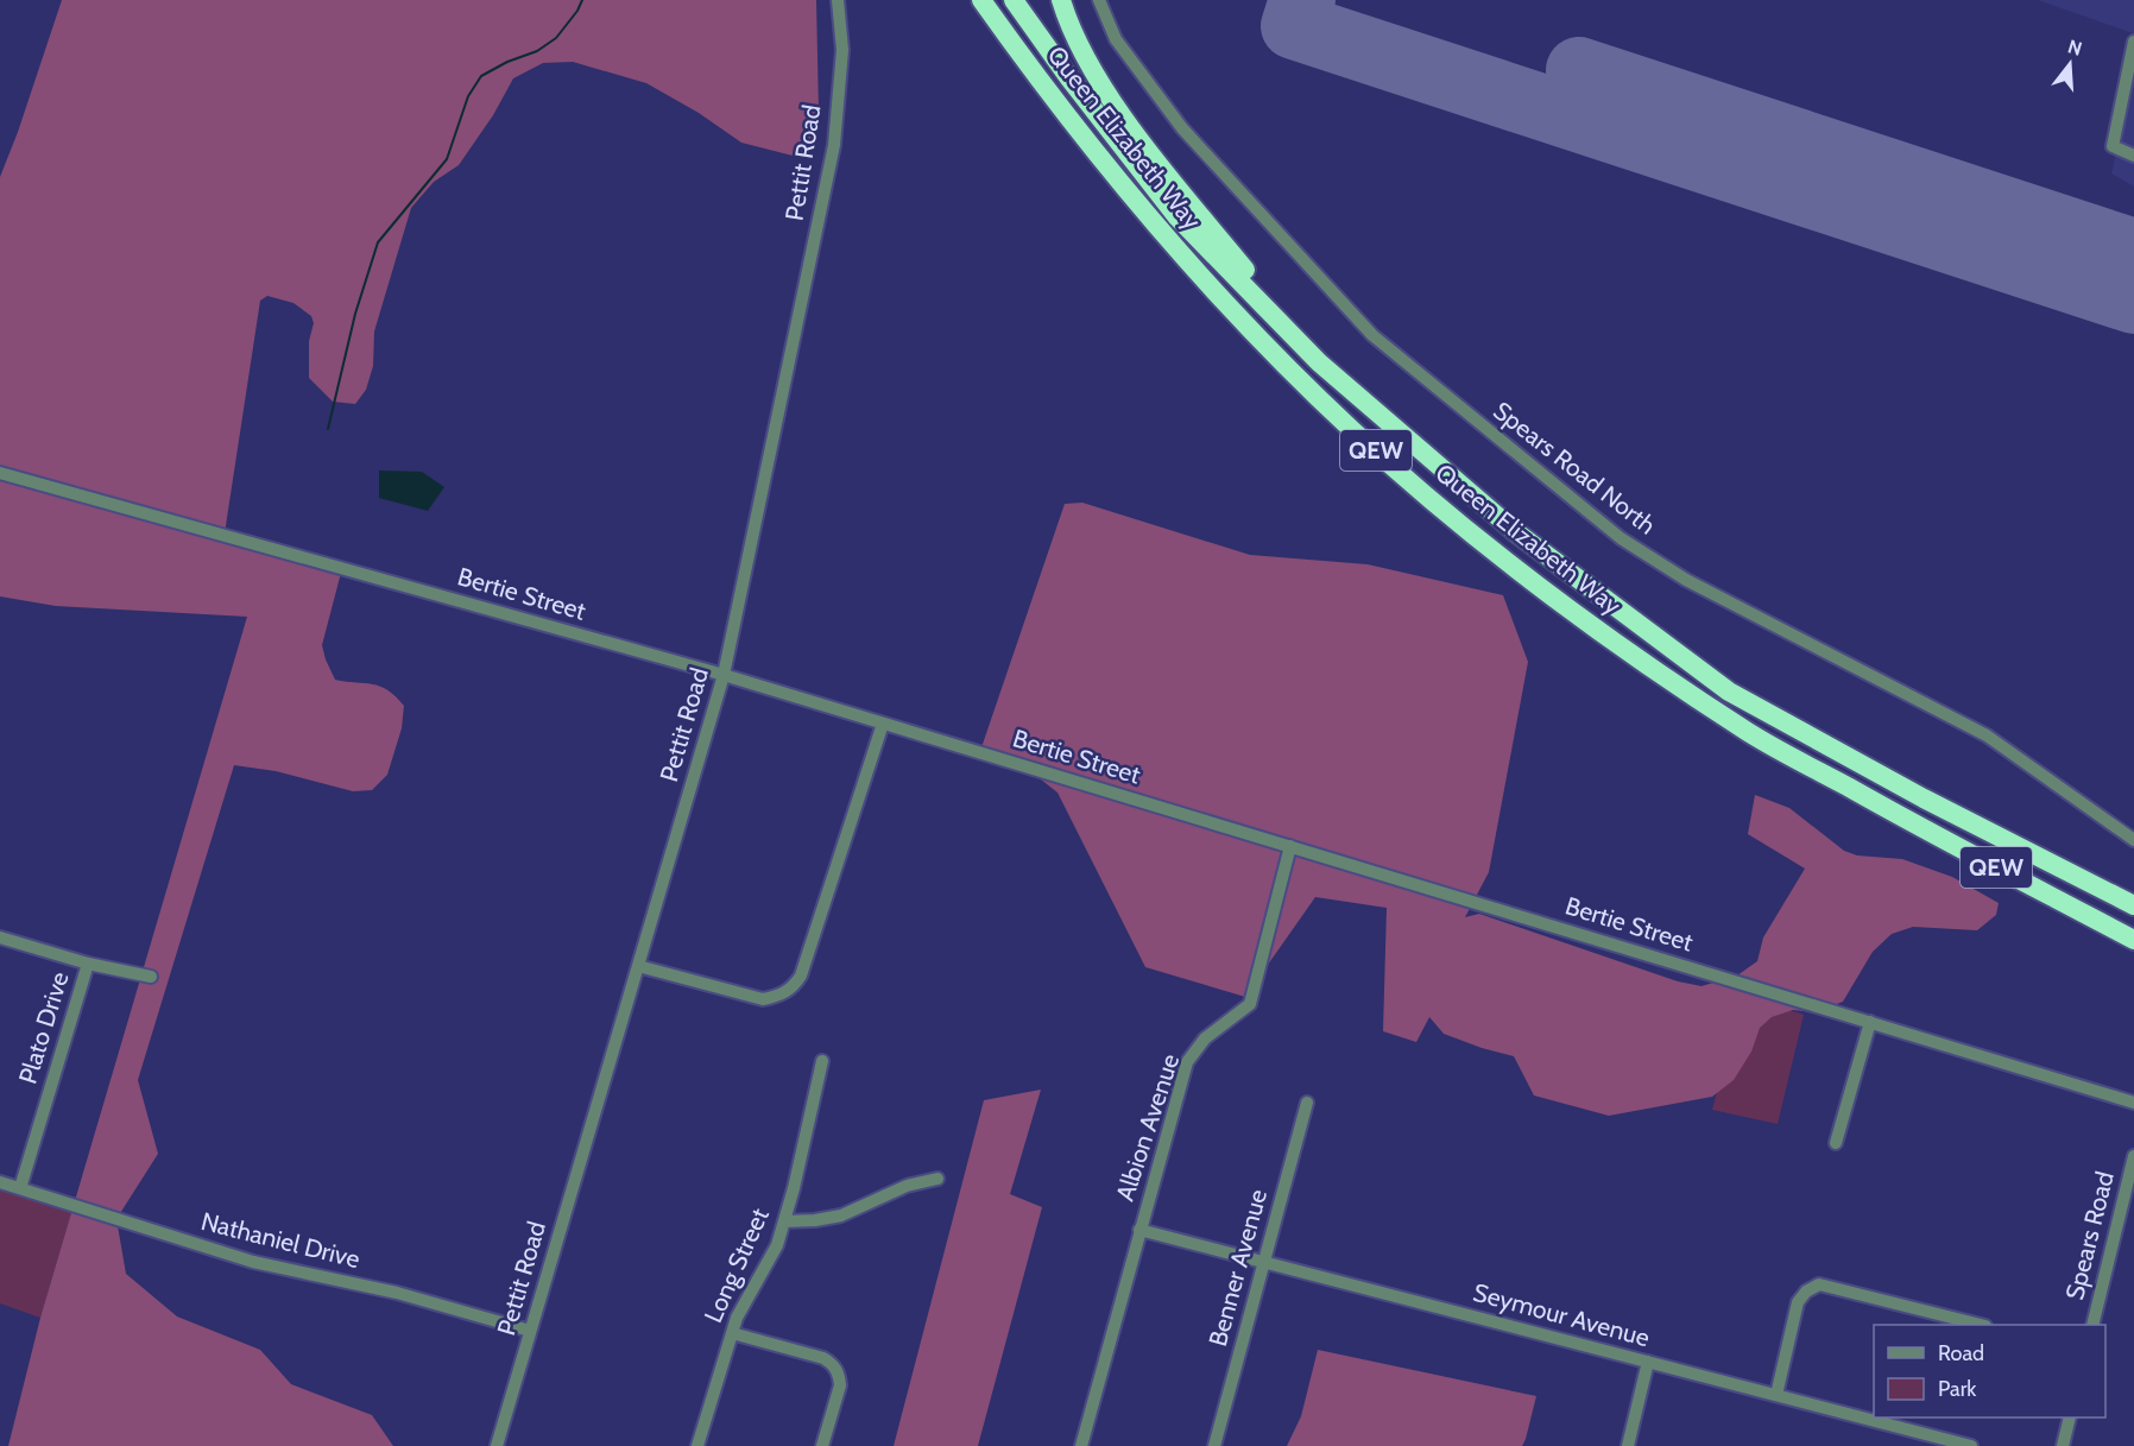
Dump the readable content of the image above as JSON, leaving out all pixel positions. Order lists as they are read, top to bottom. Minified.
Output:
{"streets":{"highway":["Queen Elizabeth Way","QEW"],"street":["Pettit Road","Spears Road North","Bertie Street","Plato Drive","Albion Avenue","Spears Road","Nathaniel Drive","Long Street","Benner Avenue","Seymour Avenue"]},"crossings":[["Pettit Road","Bertie Street"],["Pettit Road","Nathaniel Drive"],["Bertie Street","Albion Avenue"],["Plato Drive","Nathaniel Drive"],["Albion Avenue","Seymour Avenue"],["Benner Avenue","Seymour Avenue"]],"legend":["Road","Park"],"north":"top"}
